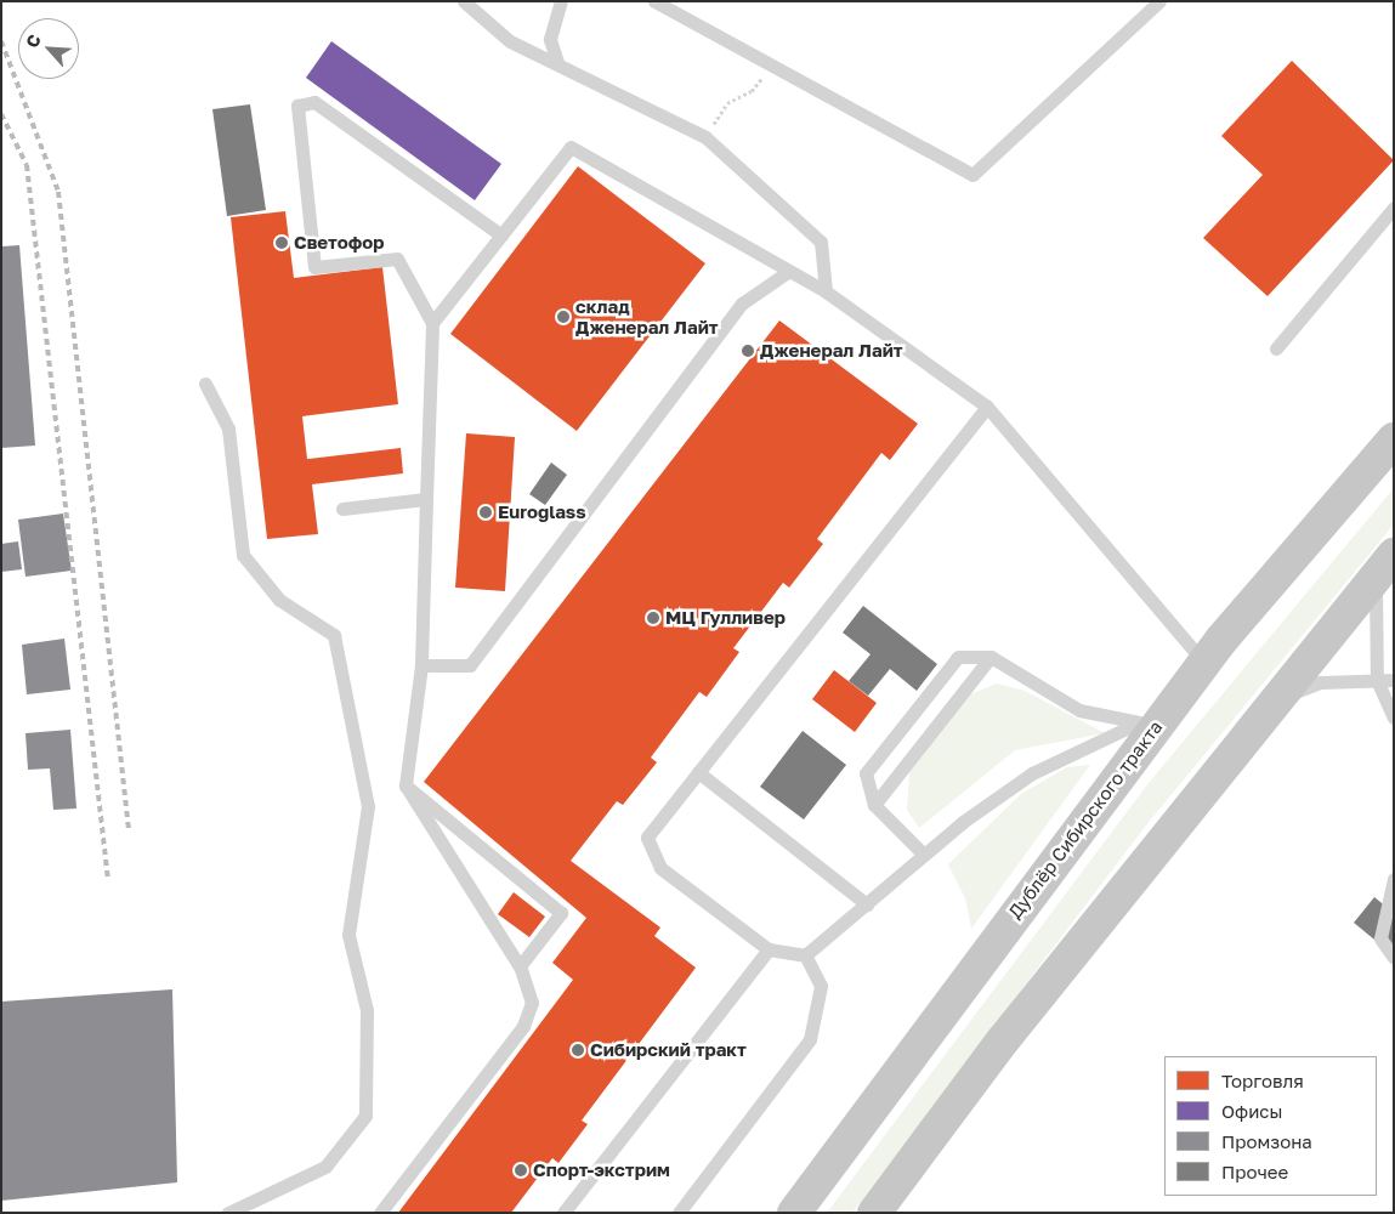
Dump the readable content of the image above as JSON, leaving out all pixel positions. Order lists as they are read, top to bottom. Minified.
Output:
{"streets":{"main road":["Дублёр Сибирского тракта"]},"places":["Светофор","склад Дженерал Лайт","Дженерал Лайт","Euroglass","МЦ Гулливер","Сибирский тракт","Спорт-экстрим"],"legend":["Торговля","Офисы","Промзона","Прочее"],"north":"top left"}
